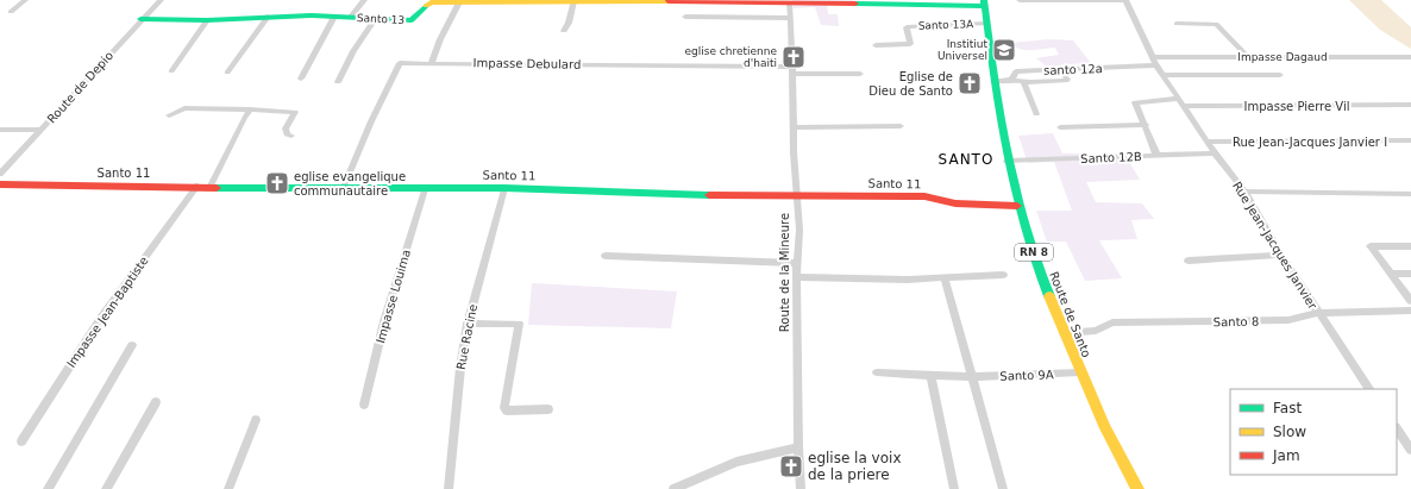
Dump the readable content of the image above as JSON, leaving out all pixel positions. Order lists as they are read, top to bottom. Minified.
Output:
{"streets":{"street":["Santo 13","Santo 13A","Impasse Dagaud","Impasse Debulard","santo 12a","Route de Depio","Impasse Pierre Vil","Rue Jean-Jacques Janvier I","Santo 12B","Santo 11","Rue Jean-Jacques Janvier","RN 8","Route de la Mineure","Impasse Louima","Impasse Jean-Baptiste","Route de Santo","Santo 8","Rue Racine","Santo 9A"]},"crossings":[["Santo 13","Route de Depio"],["Santo 13","Route de la Mineure"],["Santo 13","Route de Santo"],["Santo 13A","Route de Santo"],["Impasse Dagaud","Rue Jean-Jacques Janvier"],["Impasse Debulard","Santo 11"],["Impasse Debulard","Route de la Mineure"],["santo 12a","Rue Jean-Jacques Janvier"],["santo 12a","Route de Santo"],["Impasse Pierre Vil","Rue Jean-Jacques Janvier"],["Rue Jean-Jacques Janvier I","Rue Jean-Jacques Janvier"],["Santo 12B","Rue Jean-Jacques Janvier"],["Santo 12B","Route de Santo"],["Santo 11","Route de la Mineure"],["Santo 11","Impasse Louima"],["Santo 11","Impasse Jean-Baptiste"],["Santo 11","Route de Santo"],["Santo 11","Rue Racine"],["Rue Jean-Jacques Janvier","Santo 8"],["Route de Santo","Santo 8"],["Route de Santo","Santo 9A"]],"districts":["SANTO"],"places":{"school or university":["Institiut Universel"],"church":["eglise chretienne d'haiti","Eglise de Dieu de Santo","eglise evangelique communautaire","eglise la voix de la priere"]},"legend":["Fast","Slow","Jam"]}
